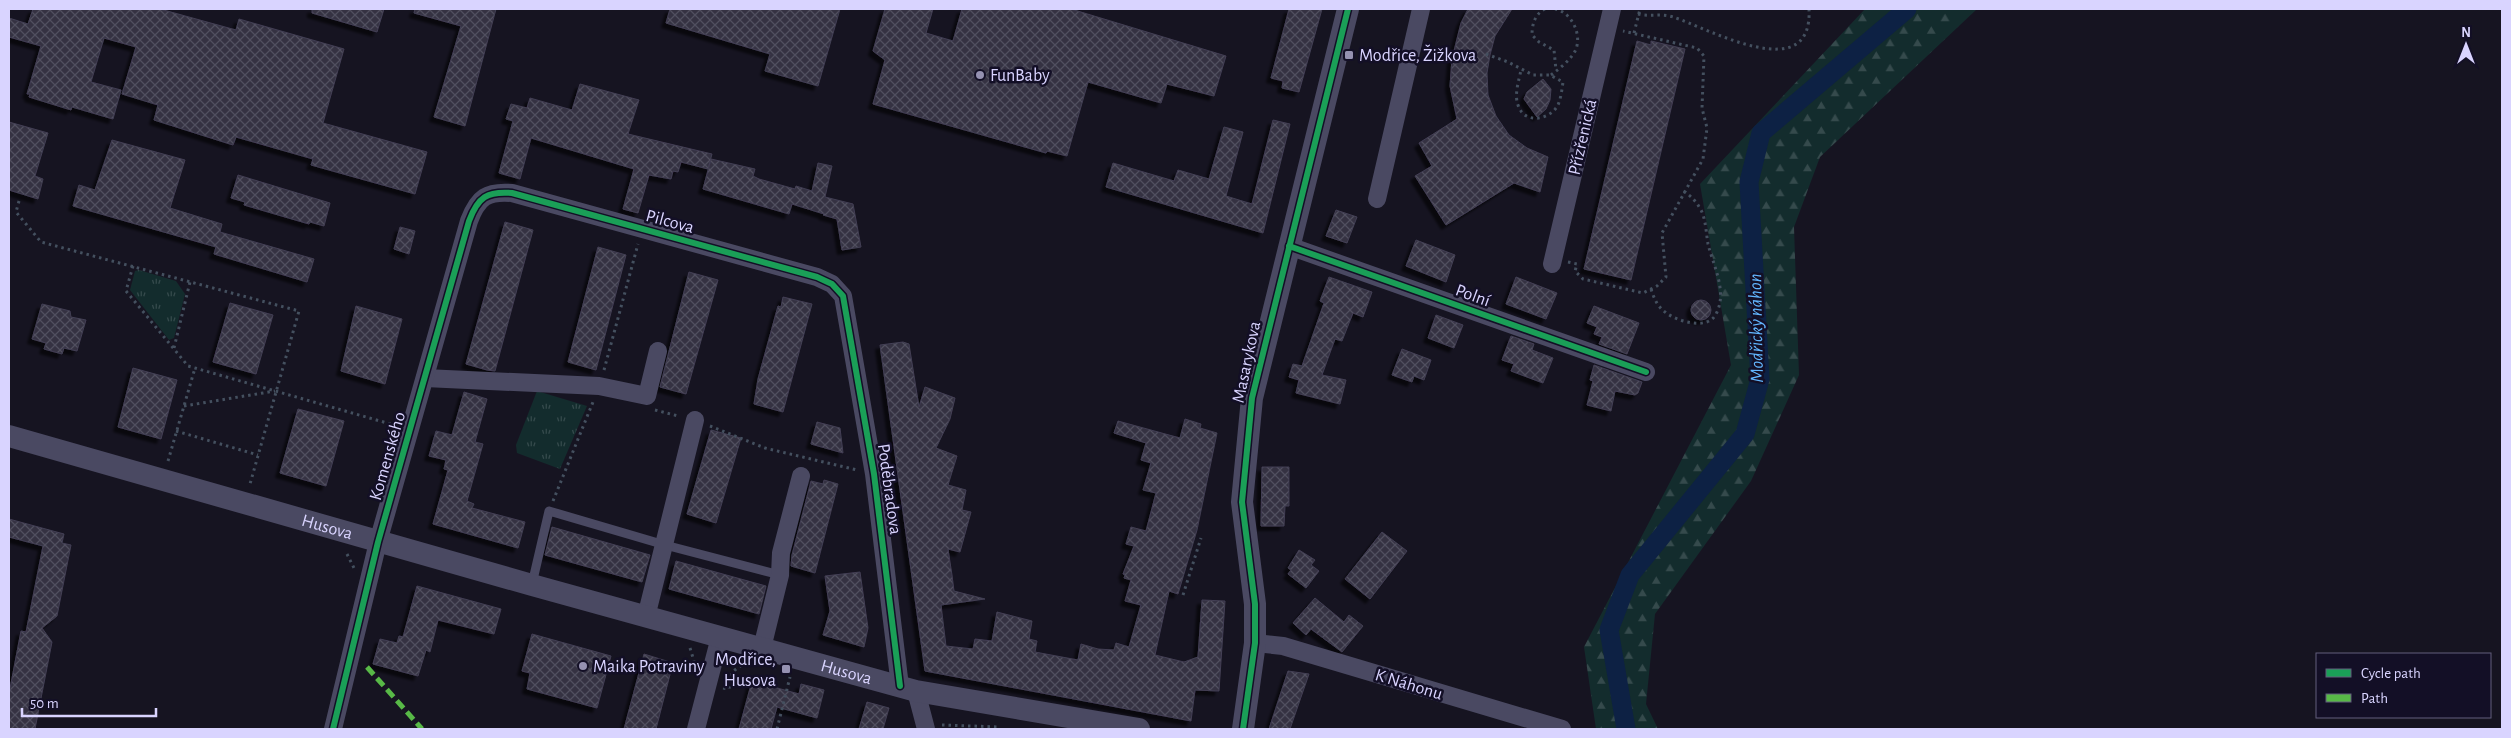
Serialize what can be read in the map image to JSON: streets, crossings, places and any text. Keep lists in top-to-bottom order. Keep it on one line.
{"streets":{"street":["Přízřenická","Pilcova","Polní","Masarykova","Komenského","Poděbradova","Husova","K Náhonu"]},"crossings":[["Pilcova","Komenského"],["Pilcova","Poděbradova"],["Polní","Masarykova"],["Masarykova","K Náhonu"],["Komenského","Husova"],["Poděbradova","Husova"]],"water":["Modřický náhon"],"places":{"transit":["Modřice, Žižkova","Modřice, Husova"],"other":["FunBaby","Maika Potraviny"]},"legend":["Cycle path","Path"],"scale_bar":"50 m","north":"top"}
